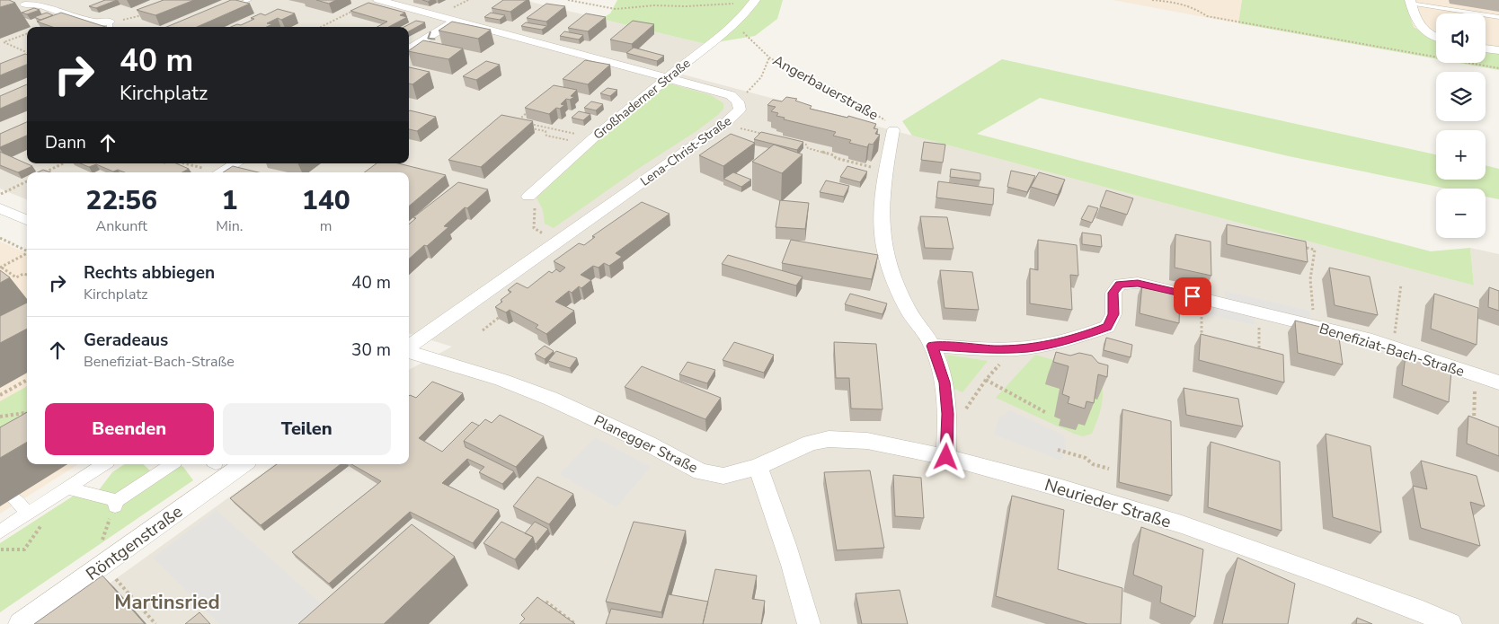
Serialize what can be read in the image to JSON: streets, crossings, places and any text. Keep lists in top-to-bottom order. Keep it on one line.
{"streets":{"street":["Angerbauerstraße","Großhaderner Straße","Lena-Christ-Straße","Benefiziat-Bach-Straße","Planegger Straße","Neurieder Straße","Röntgenstraße"]},"crossings":[["Angerbauerstraße","Benefiziat-Bach-Straße"],["Angerbauerstraße","Neurieder Straße"],["Großhaderner Straße","Lena-Christ-Straße"],["Planegger Straße","Neurieder Straße"]],"districts":["Martinsried"],"page":{"map_buttons":["+","−"],"turn":["40 m","Kirchplatz"],"then":"Dann","eta":["22:56","Ankunft","1","Min.","140","m"],"list":[{"name":"Rechts abbiegen","note":"Kirchplatz","value":"40 m"},{"name":"Geradeaus","note":"Benefiziat-Bach-Straße","value":"30 m"}],"buttons":["Beenden","Teilen"]}}
